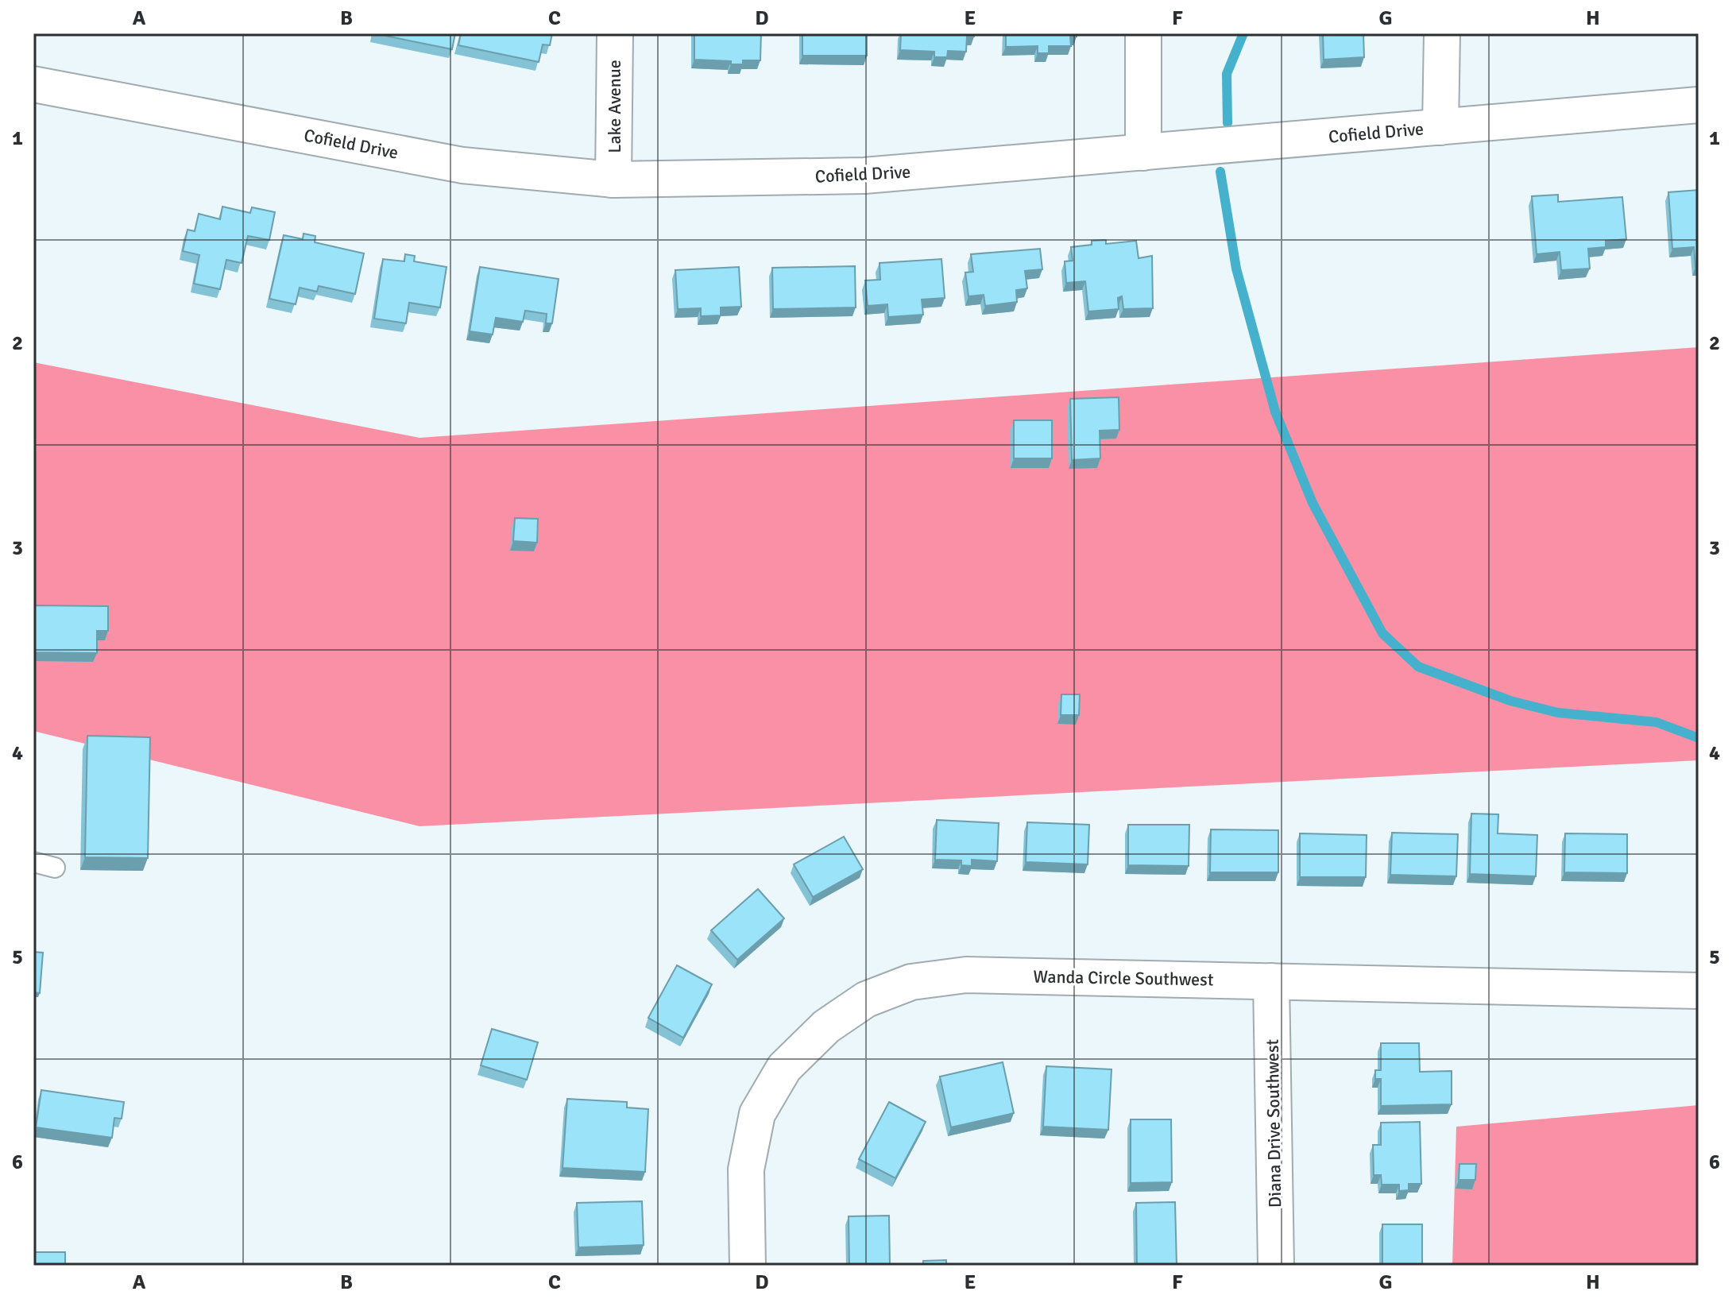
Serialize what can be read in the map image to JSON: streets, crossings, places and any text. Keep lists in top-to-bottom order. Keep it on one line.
{"streets":{"street":["Lake Avenue","Cofield Drive","Wanda Circle Southwest","Diana Drive Southwest"]},"crossings":[["Lake Avenue","Cofield Drive"],["Wanda Circle Southwest","Diana Drive Southwest"]],"grid":{"columns":["A","B","C","D","E","F","G","H"],"rows":["1","2","3","4","5","6"]}}
